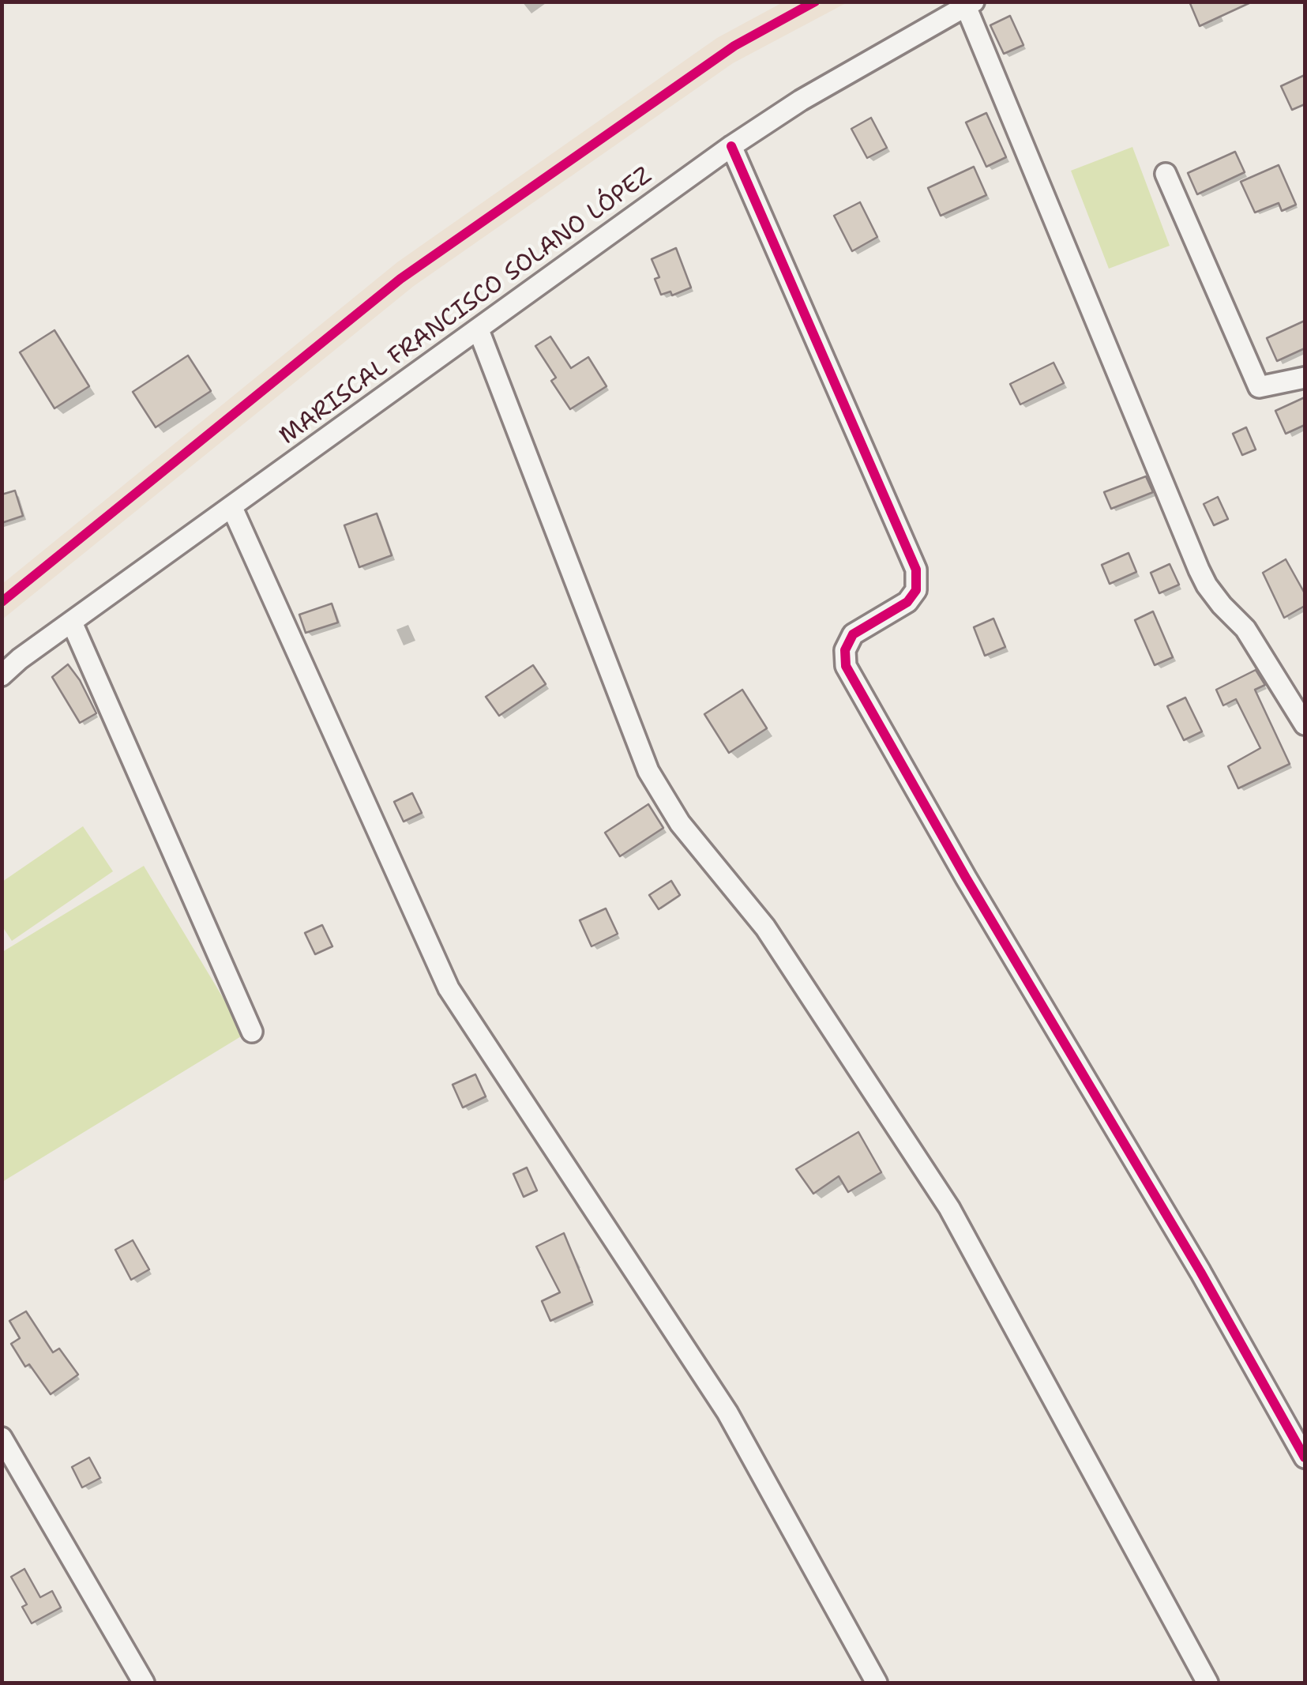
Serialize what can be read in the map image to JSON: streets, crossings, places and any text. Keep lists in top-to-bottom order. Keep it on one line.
{"streets":{"street":["MARISCAL FRANCISCO SOLANO LÓPEZ"]}}
